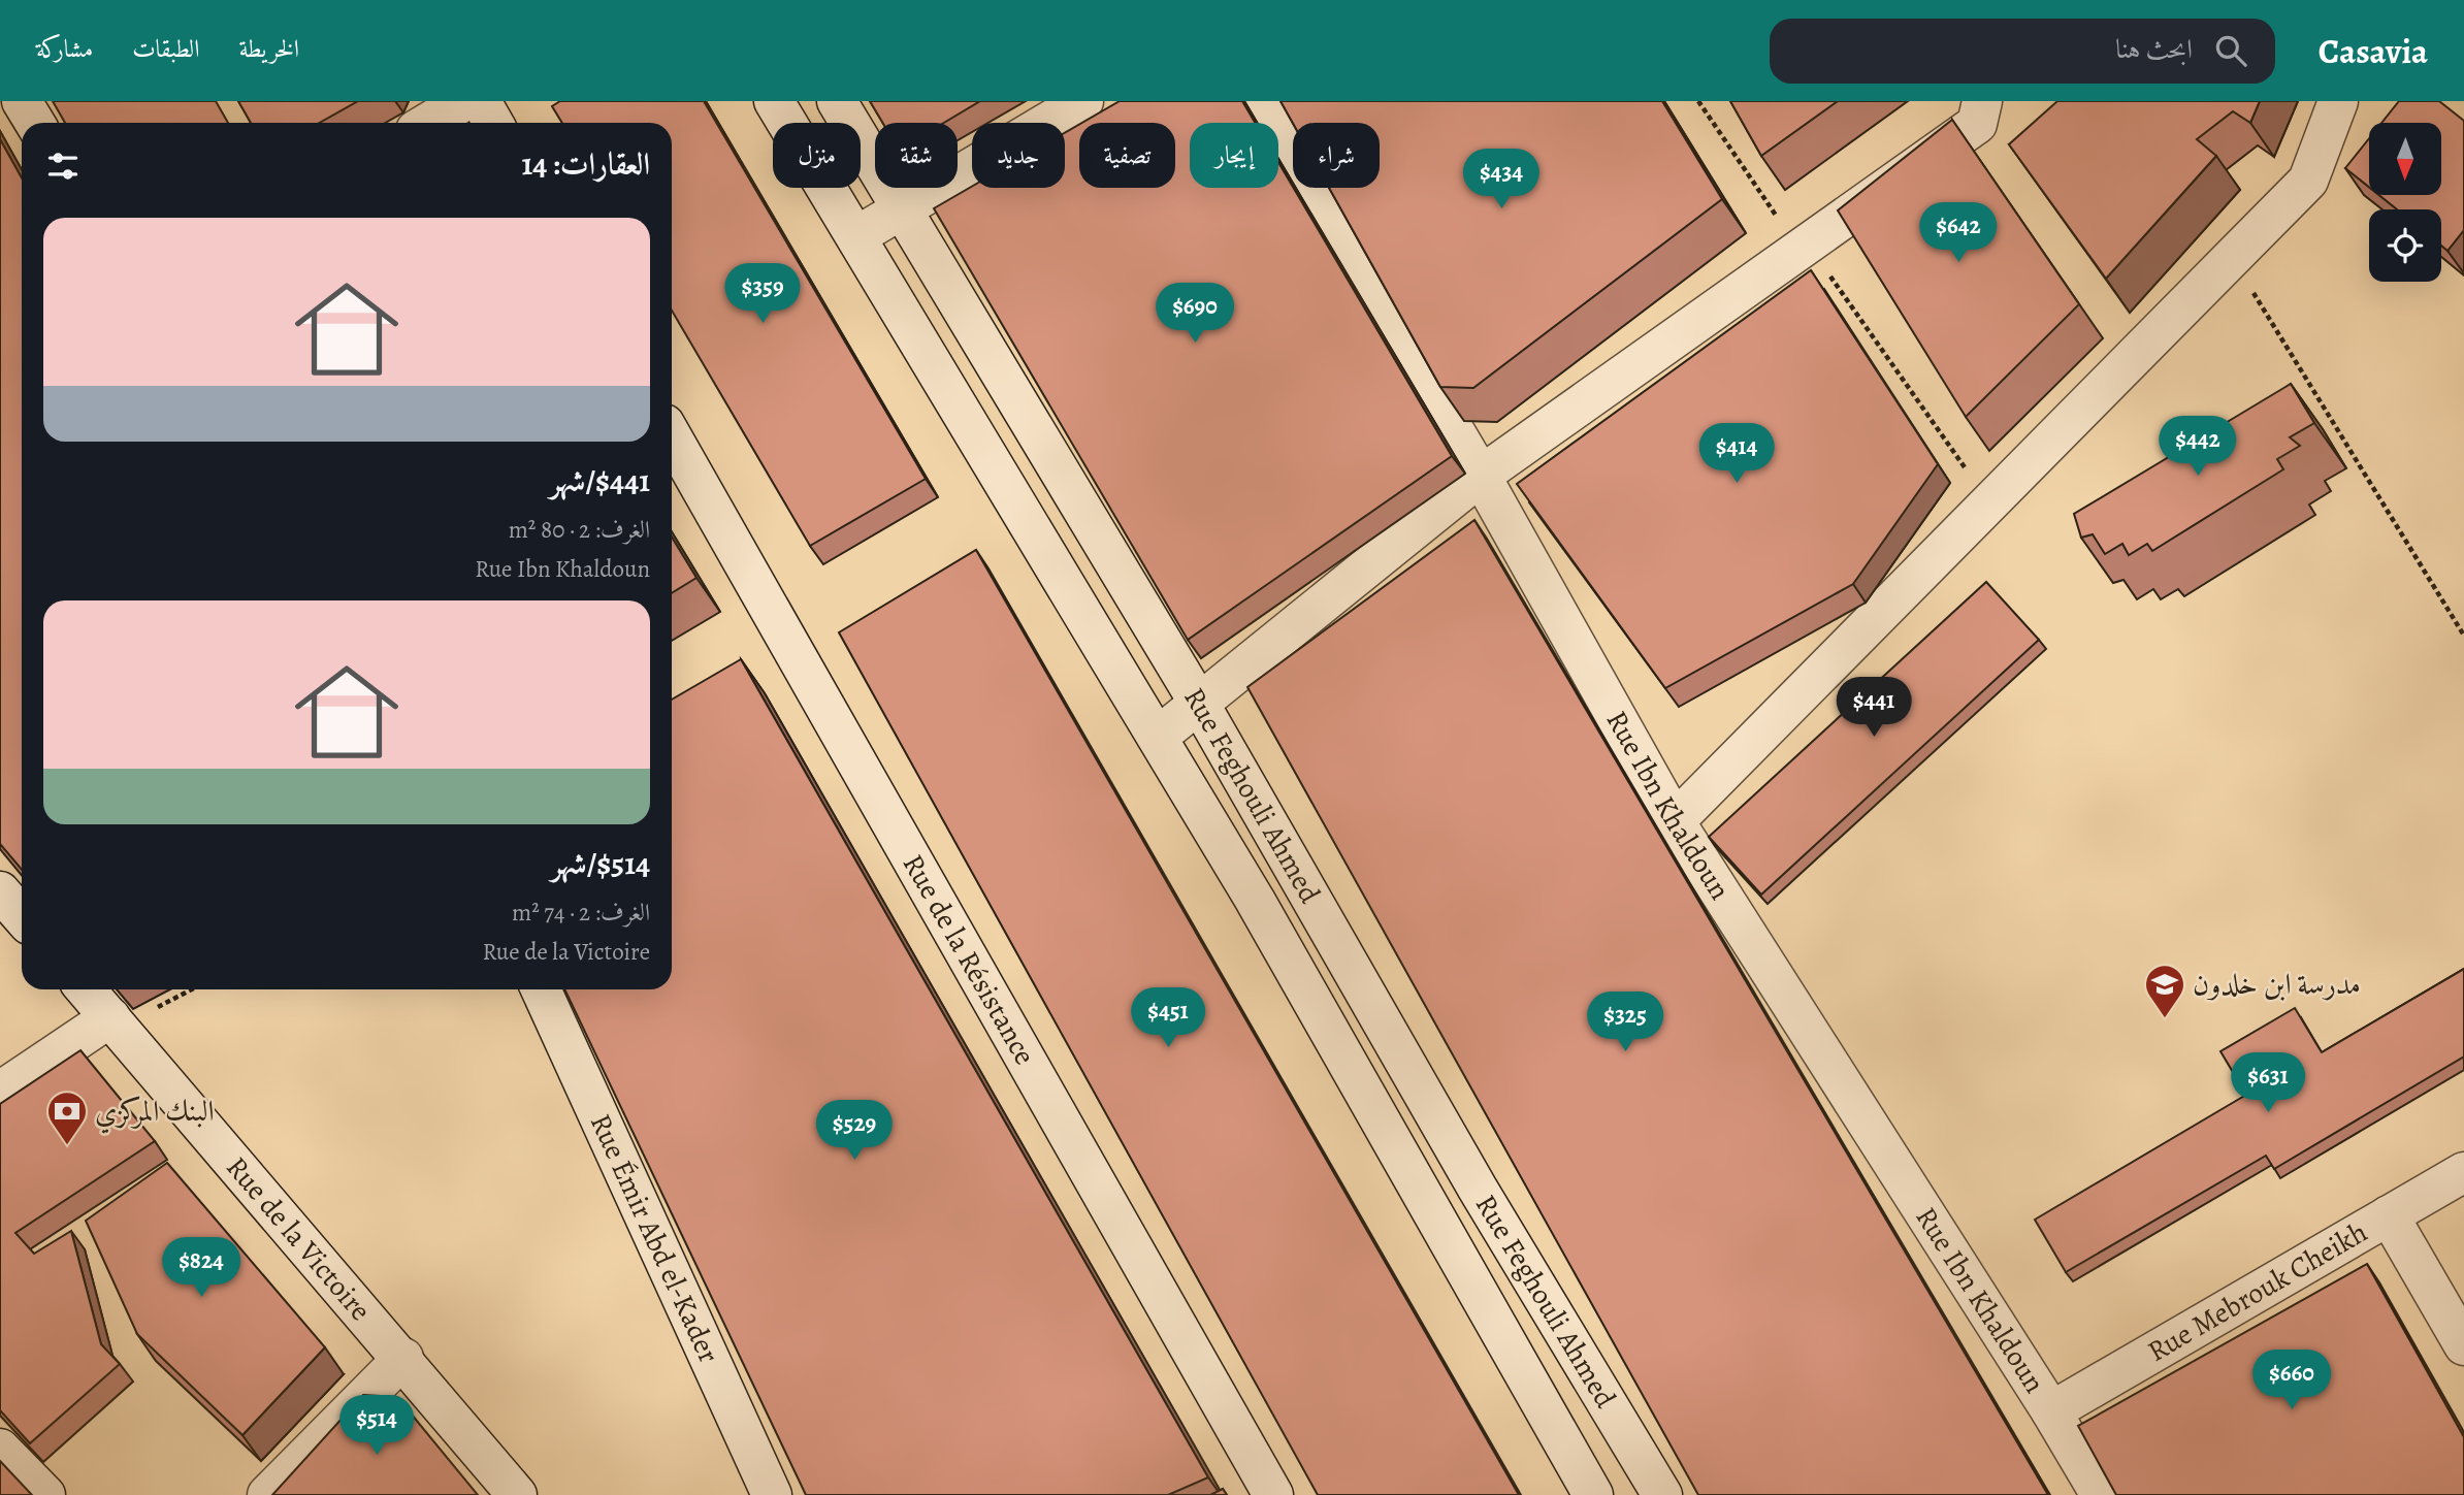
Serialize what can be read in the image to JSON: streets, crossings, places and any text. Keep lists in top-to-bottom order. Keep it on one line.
{"streets":{"street":["Rue Feghouli Ahmed","Rue Ibn Khaldoun","Rue de la Résistance","Rue de la Victoire","Rue Émir Abd el-Kader","Rue Mebrouk Cheikh"]},"crossings":[["Rue Ibn Khaldoun","Rue Mebrouk Cheikh"]],"places":{"school or university":["مدرسة ابن خلدون"],"bank":["البنك المركزي"]},"north":"bottom","page":{"header":"Casavia","search":"ابحث هنا","nav":["الخريطة","الطبقات","مشاركة"],"chip":["شراء","إيجار","تصفية","جديد","شقة","منزل"],"heading":"العقارات: 14","price":["$434","$642","$359","$690","$442","$414","$441","$451","$325","$631","$529","$824","$660","$514"],"list":[{"name":"$441/شهر","note":"الغرف: 2 · 80 m² · Rue Ibn Khaldoun"},{"name":"$514/شهر","note":"الغرف: 2 · 74 m² · Rue de la Victoire"}]}}
